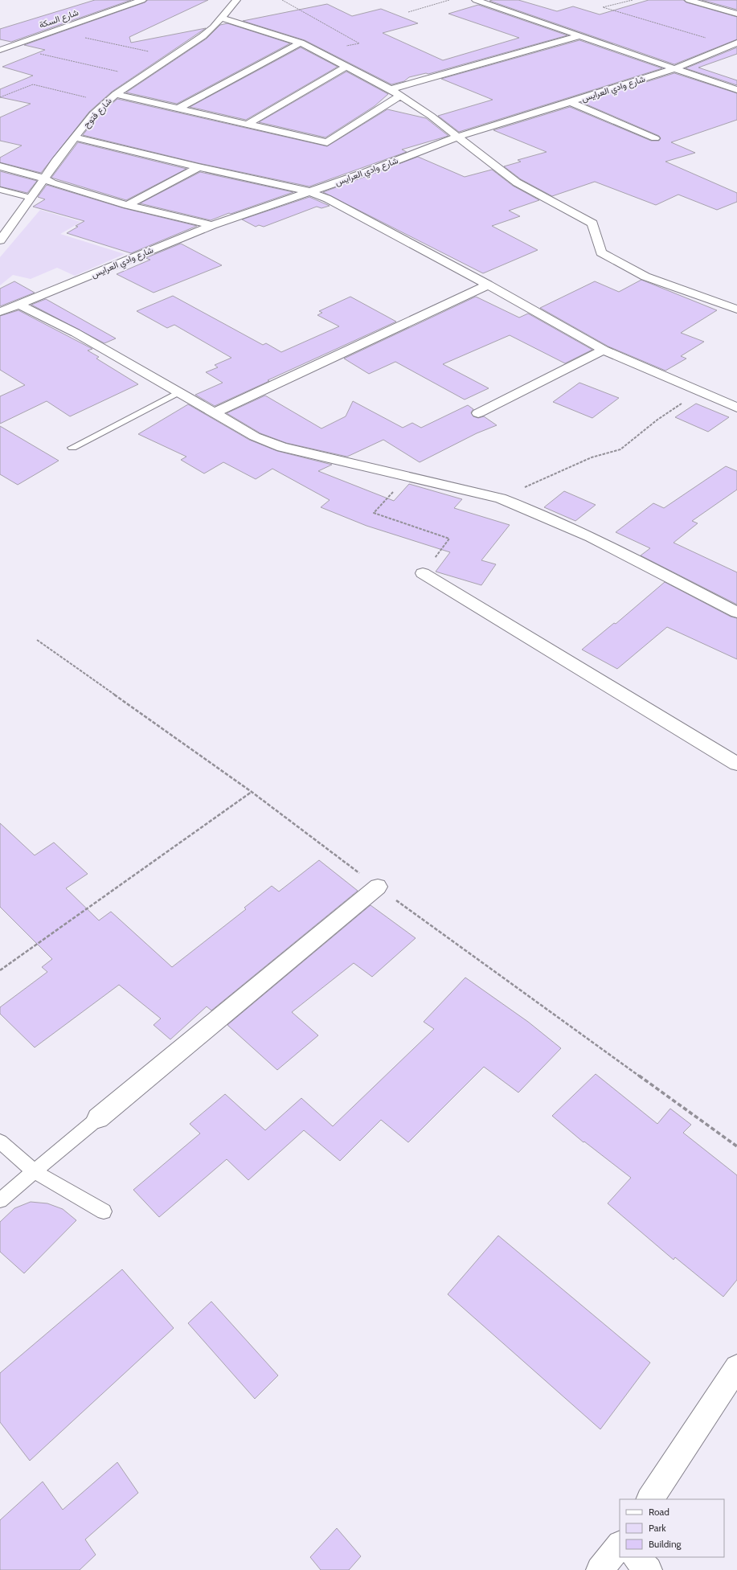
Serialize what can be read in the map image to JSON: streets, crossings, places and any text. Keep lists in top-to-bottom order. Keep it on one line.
{"streets":{"street":["شارع السكة","شارع وادي العرايس","شارع فتوح"]},"legend":["Road","Park","Building"]}
